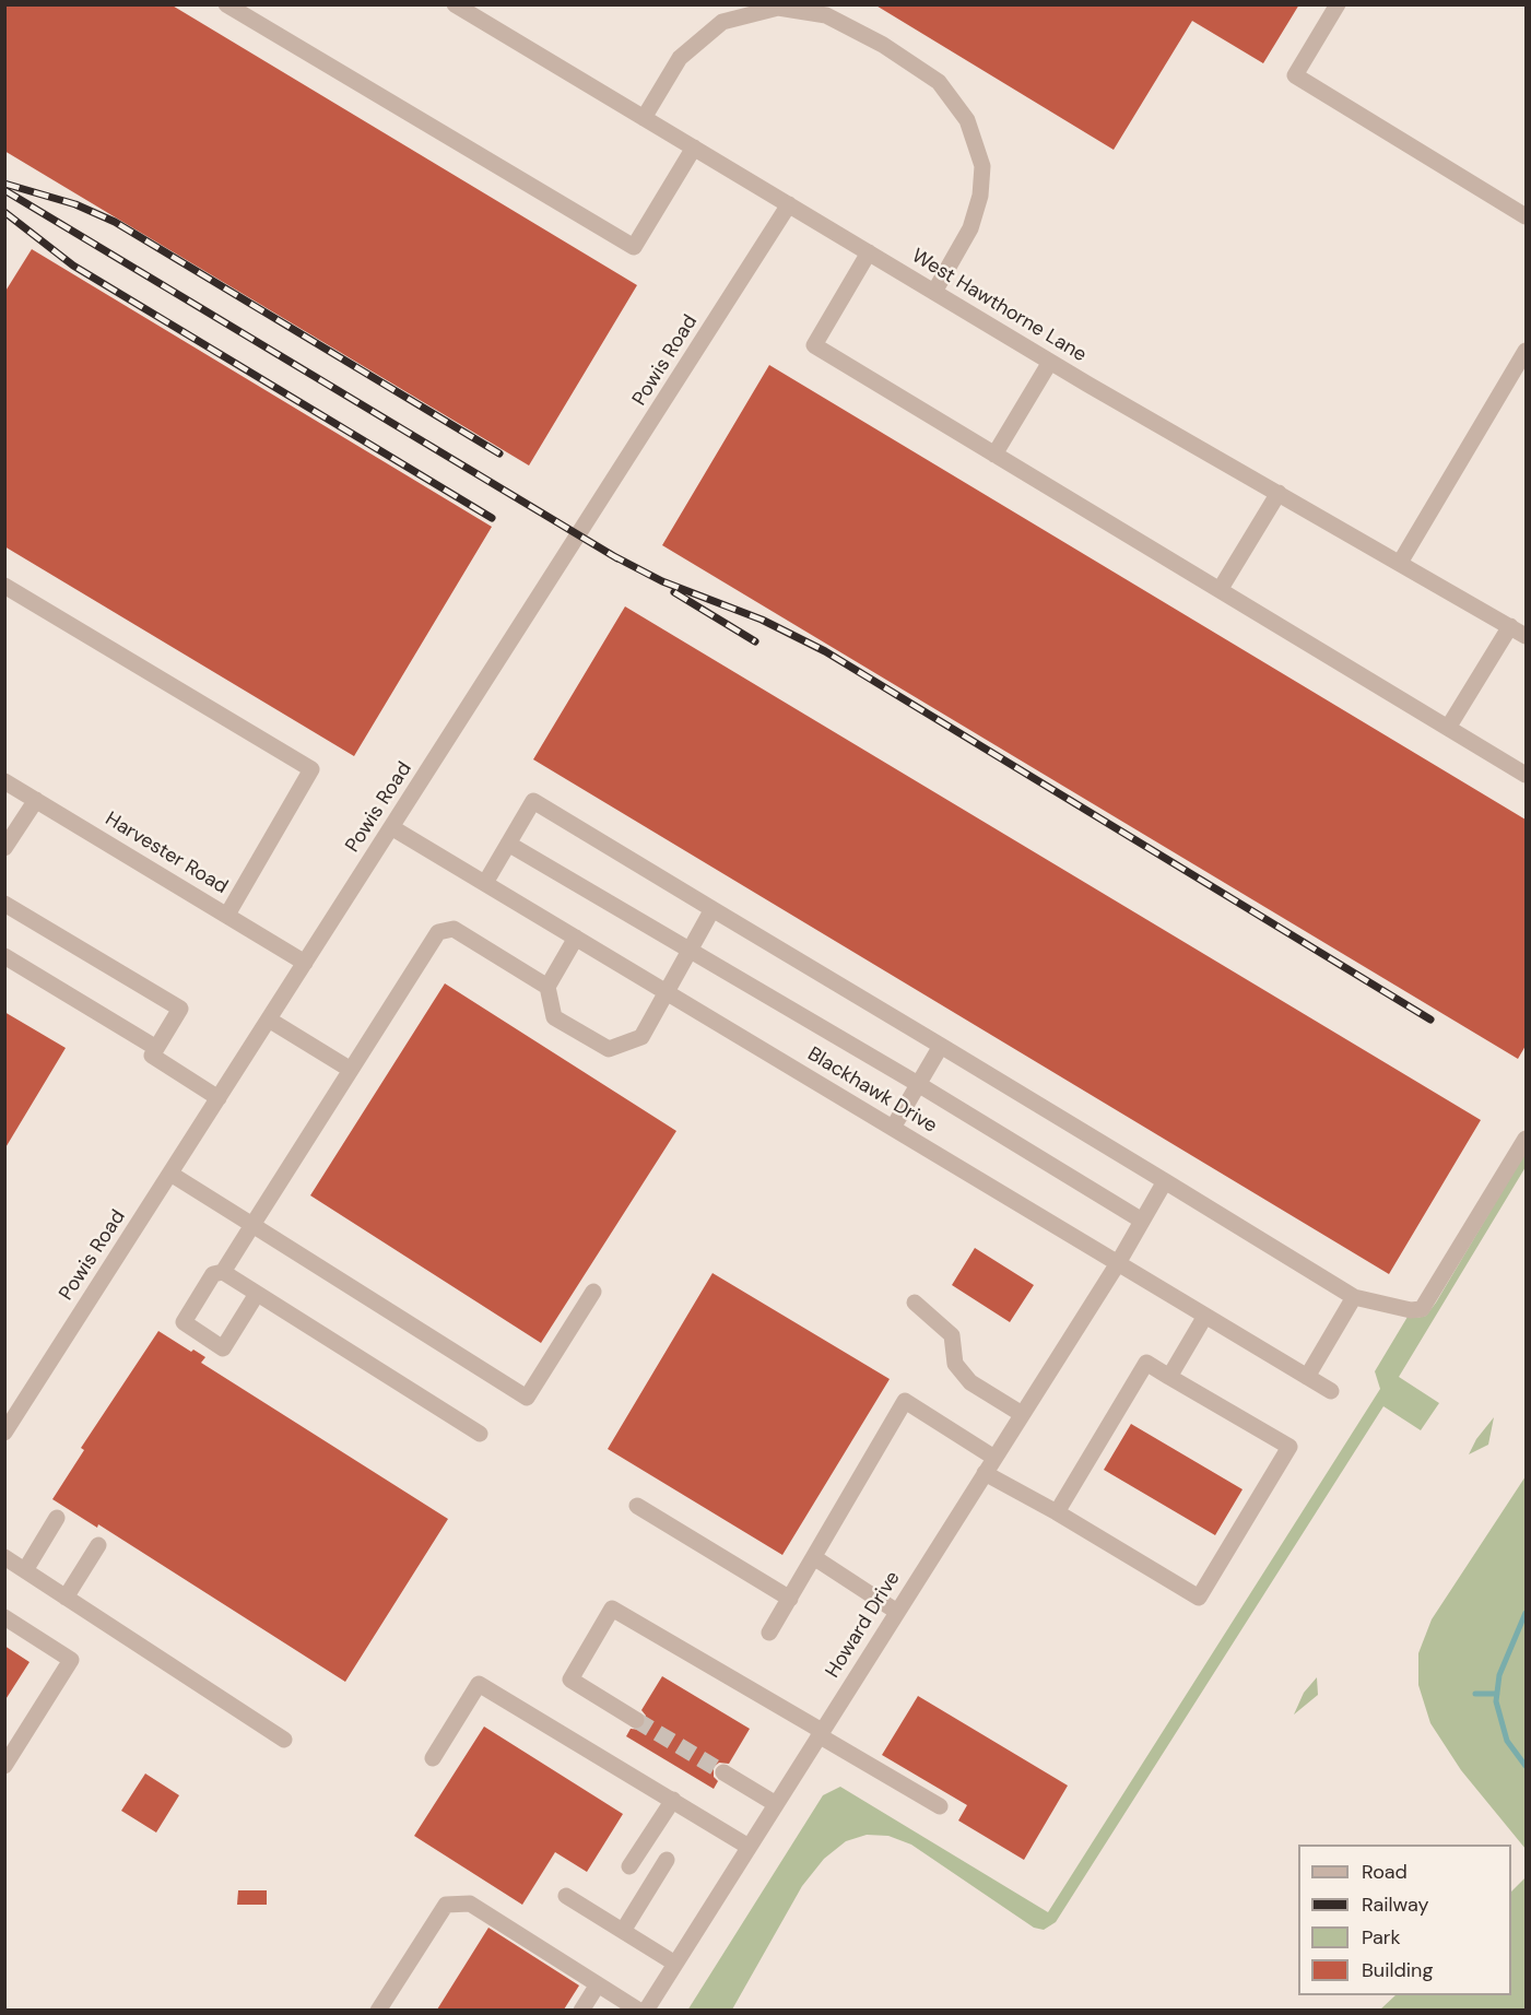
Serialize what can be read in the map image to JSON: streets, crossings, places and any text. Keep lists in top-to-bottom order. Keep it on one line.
{"streets":{"street":["West Hawthorne Lane","Powis Road","Harvester Road","Blackhawk Drive","Howard Drive"]},"crossings":[["West Hawthorne Lane","Powis Road"],["Powis Road","Harvester Road"],["Powis Road","Blackhawk Drive"],["Blackhawk Drive","Howard Drive"]],"legend":["Road","Railway","Park","Building"]}
